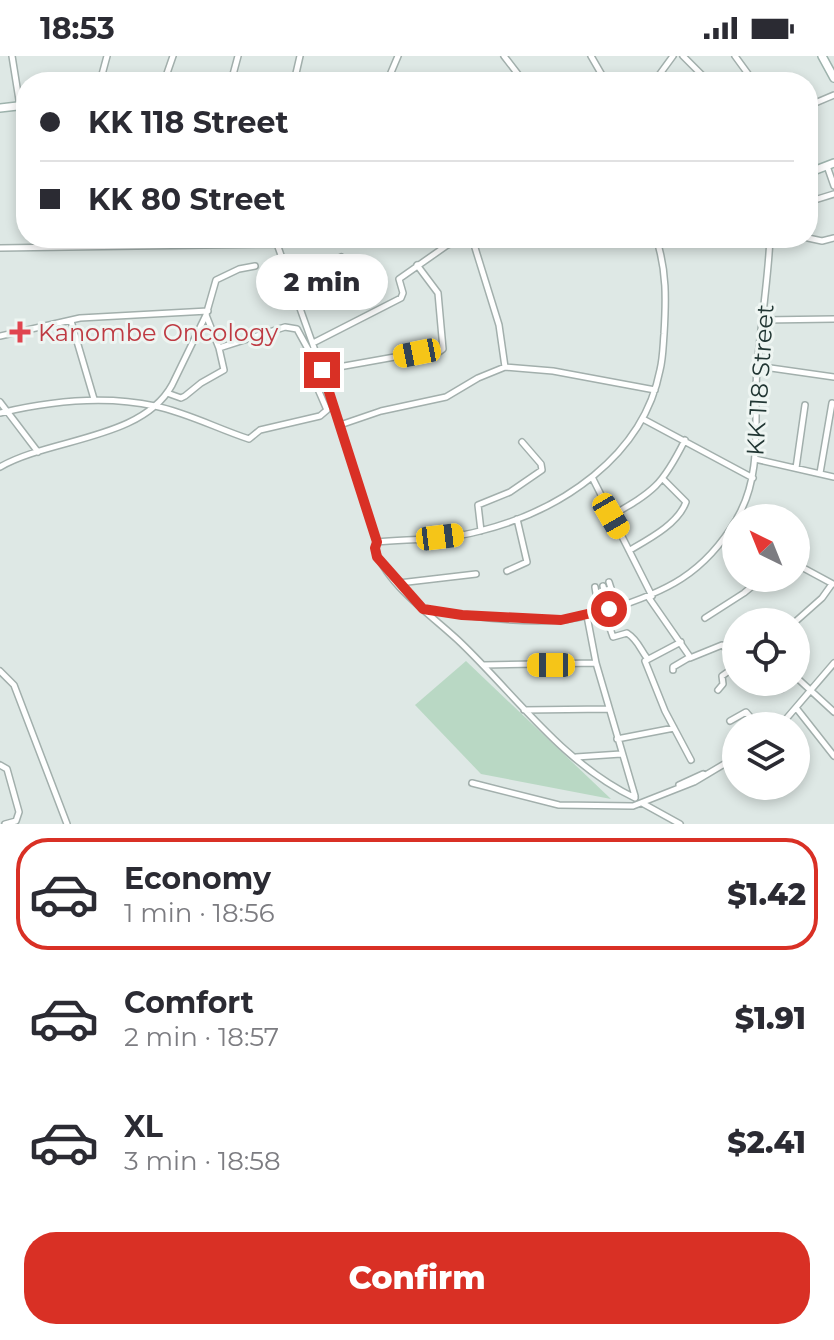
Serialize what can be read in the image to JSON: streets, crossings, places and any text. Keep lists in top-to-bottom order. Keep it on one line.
{"streets":{"street":["KK 118 Street"]},"places":{"health":["Kanombe Oncology"]},"north":"top left","page":{"status":"18:53","banner":["KK 118 Street","KK 80 Street"],"bubble":"2 min","list":[{"name":"Economy","note":"1 min · 18:56","value":"$1.42"},{"name":"Comfort","note":"2 min · 18:57","value":"$1.91"},{"name":"XL","note":"3 min · 18:58","value":"$2.41"}],"buttons":"Confirm"}}
